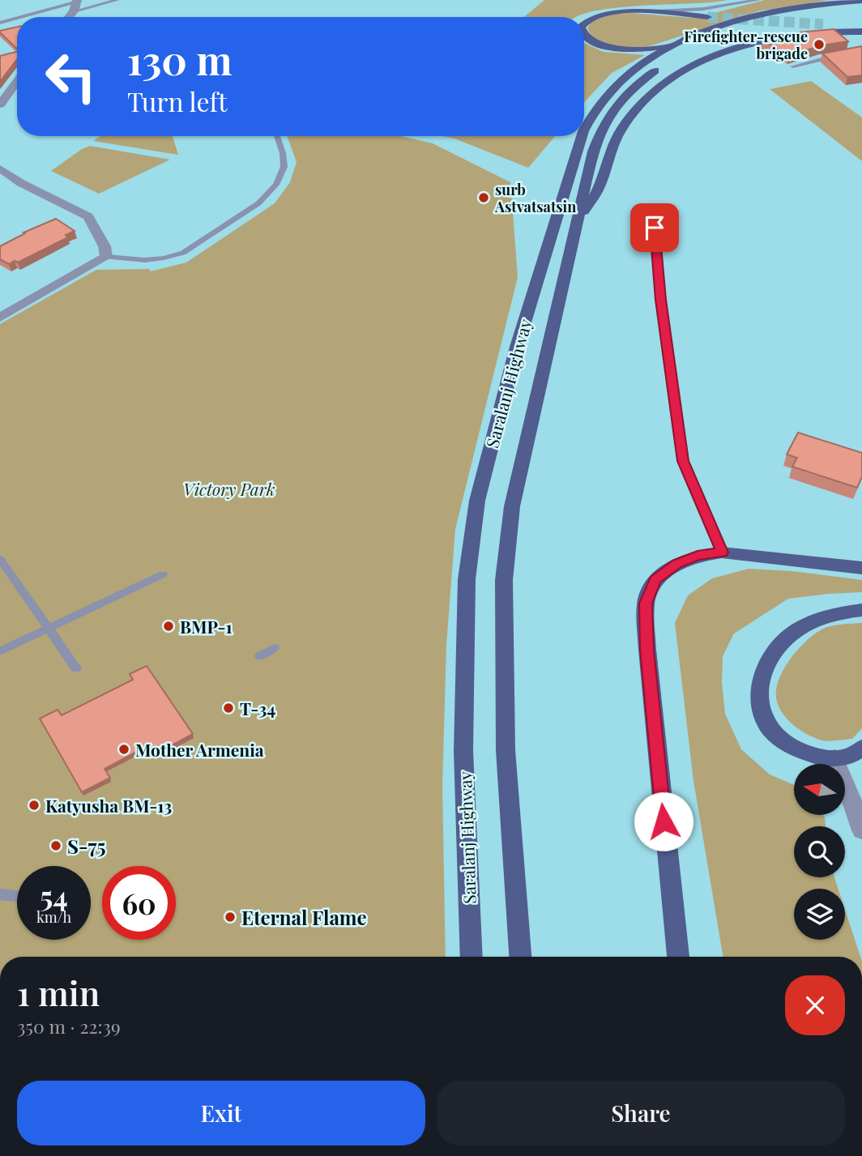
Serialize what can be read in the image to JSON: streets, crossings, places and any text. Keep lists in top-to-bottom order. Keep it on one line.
{"streets":{"main road":["Saralanj Highway"]},"parks":["Victory Park"],"places":["Firefighter-rescue brigade","surb Astvatsatsin","BMP-1","T-34","Mother Armenia","Katyusha BM-13","S-75","Eternal Flame"],"north":"left","page":{"turn":["130 m","Turn left"],"speed":"54 km/h","limit":"60","heading":["1 min","350 m · 22:39"],"buttons":["Exit","Share"]}}
